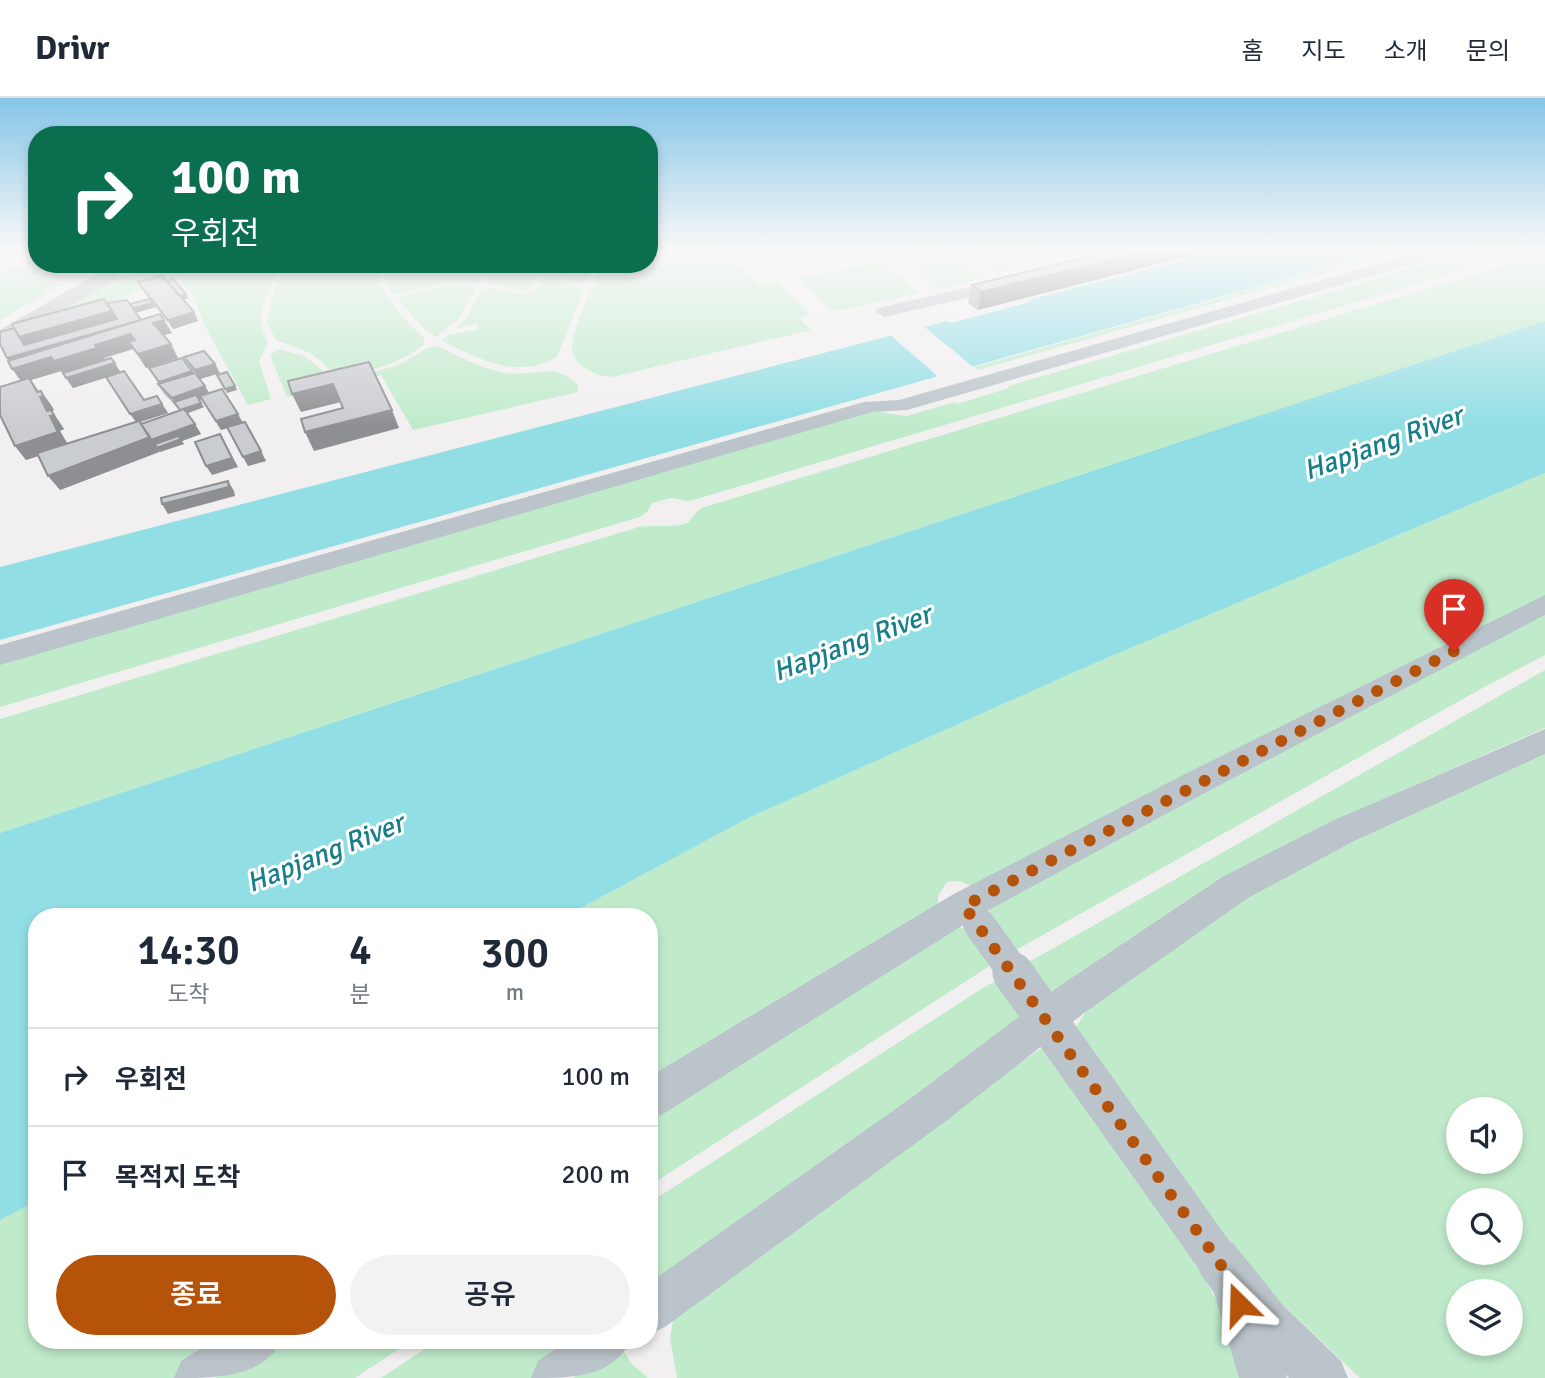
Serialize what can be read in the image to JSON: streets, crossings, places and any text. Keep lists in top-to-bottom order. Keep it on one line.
{"water":["Hapjang River"],"page":{"header":"Drivr","nav":["홈","지도","소개","문의"],"turn":["100 m","우회전"],"eta":["14:30","도착","4","분","300","m"],"list":[{"name":"우회전","value":"100 m"},{"name":"목적지 도착","value":"200 m"}],"buttons":["종료","공유"]}}
